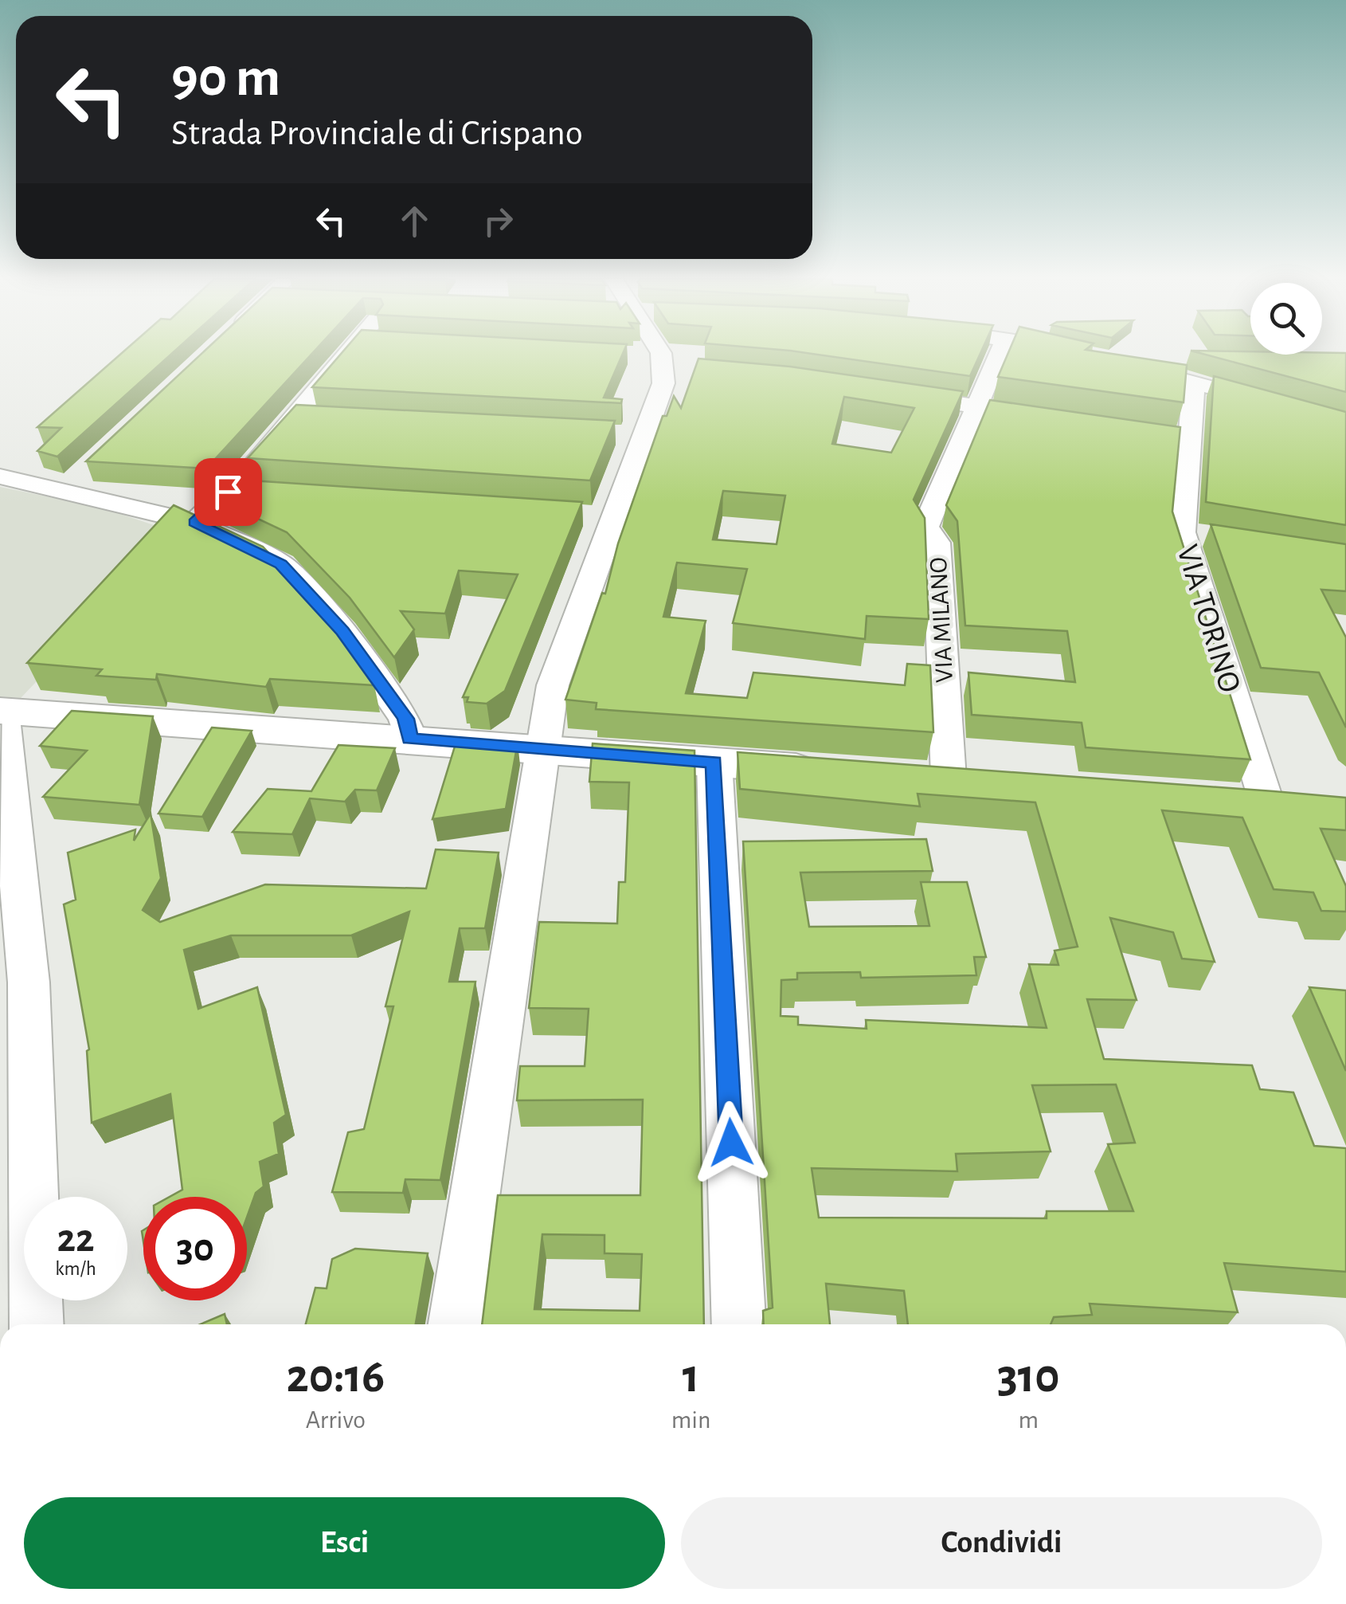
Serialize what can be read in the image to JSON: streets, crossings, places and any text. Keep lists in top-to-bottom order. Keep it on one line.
{"streets":{"street":["VIA TORINO","VIA MILANO"]},"page":{"turn":["90 m","Strada Provinciale di Crispano"],"speed":"22 km/h","limit":"30","eta":["20:16","Arrivo","1","min","310","m"],"buttons":["Esci","Condividi"]}}
